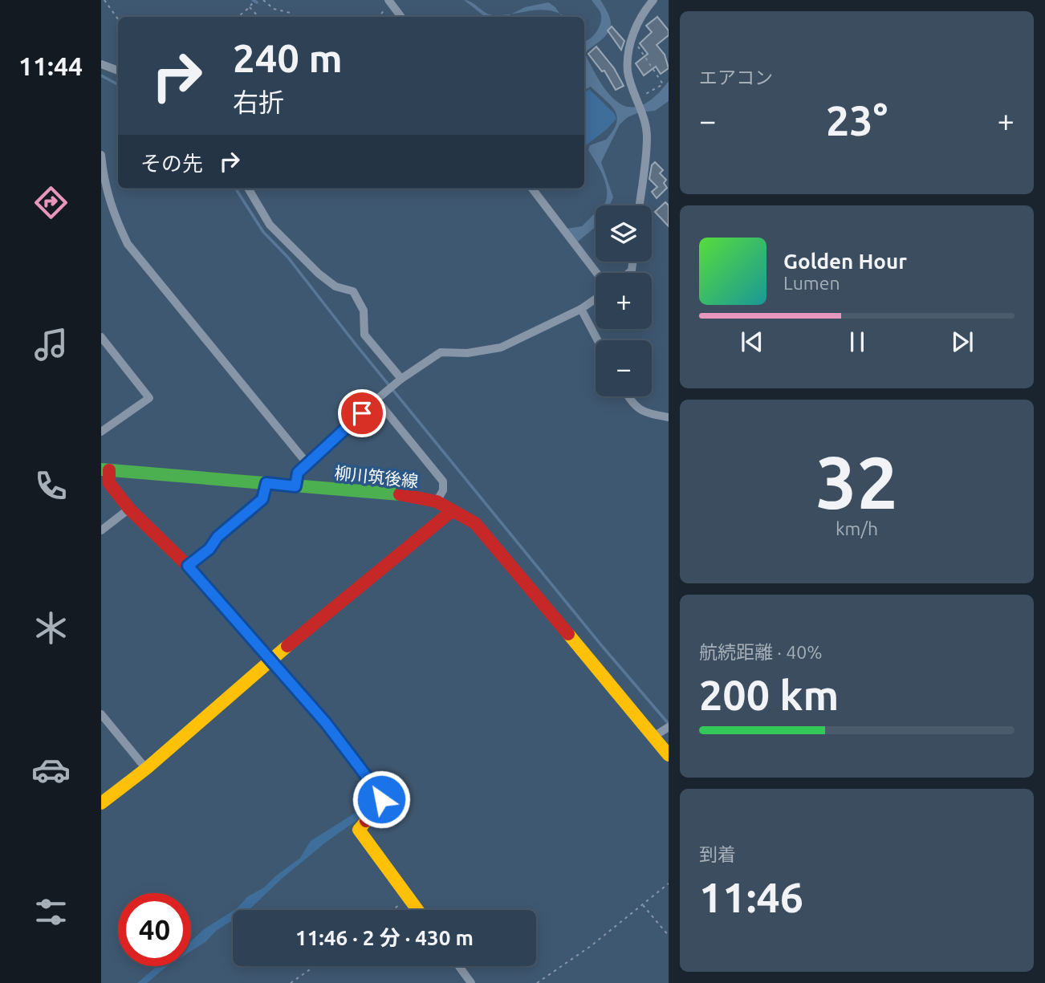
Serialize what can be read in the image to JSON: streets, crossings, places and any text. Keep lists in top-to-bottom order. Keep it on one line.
{"streets":{"street":["柳川筑後線"]},"page":{"tabs":"11:44","tile":["エアコン",["32","km/h"],["航続距離 · 40%","200 km"],["到着","11:46"]],"turn":["240 m","右折"],"heat":["−","23°","+"],"then":"その先","map_buttons":["+","−"],"song":["Golden Hour","Lumen"],"limit":"40","trip":"11:46 · 2 分 · 430 m"}}
